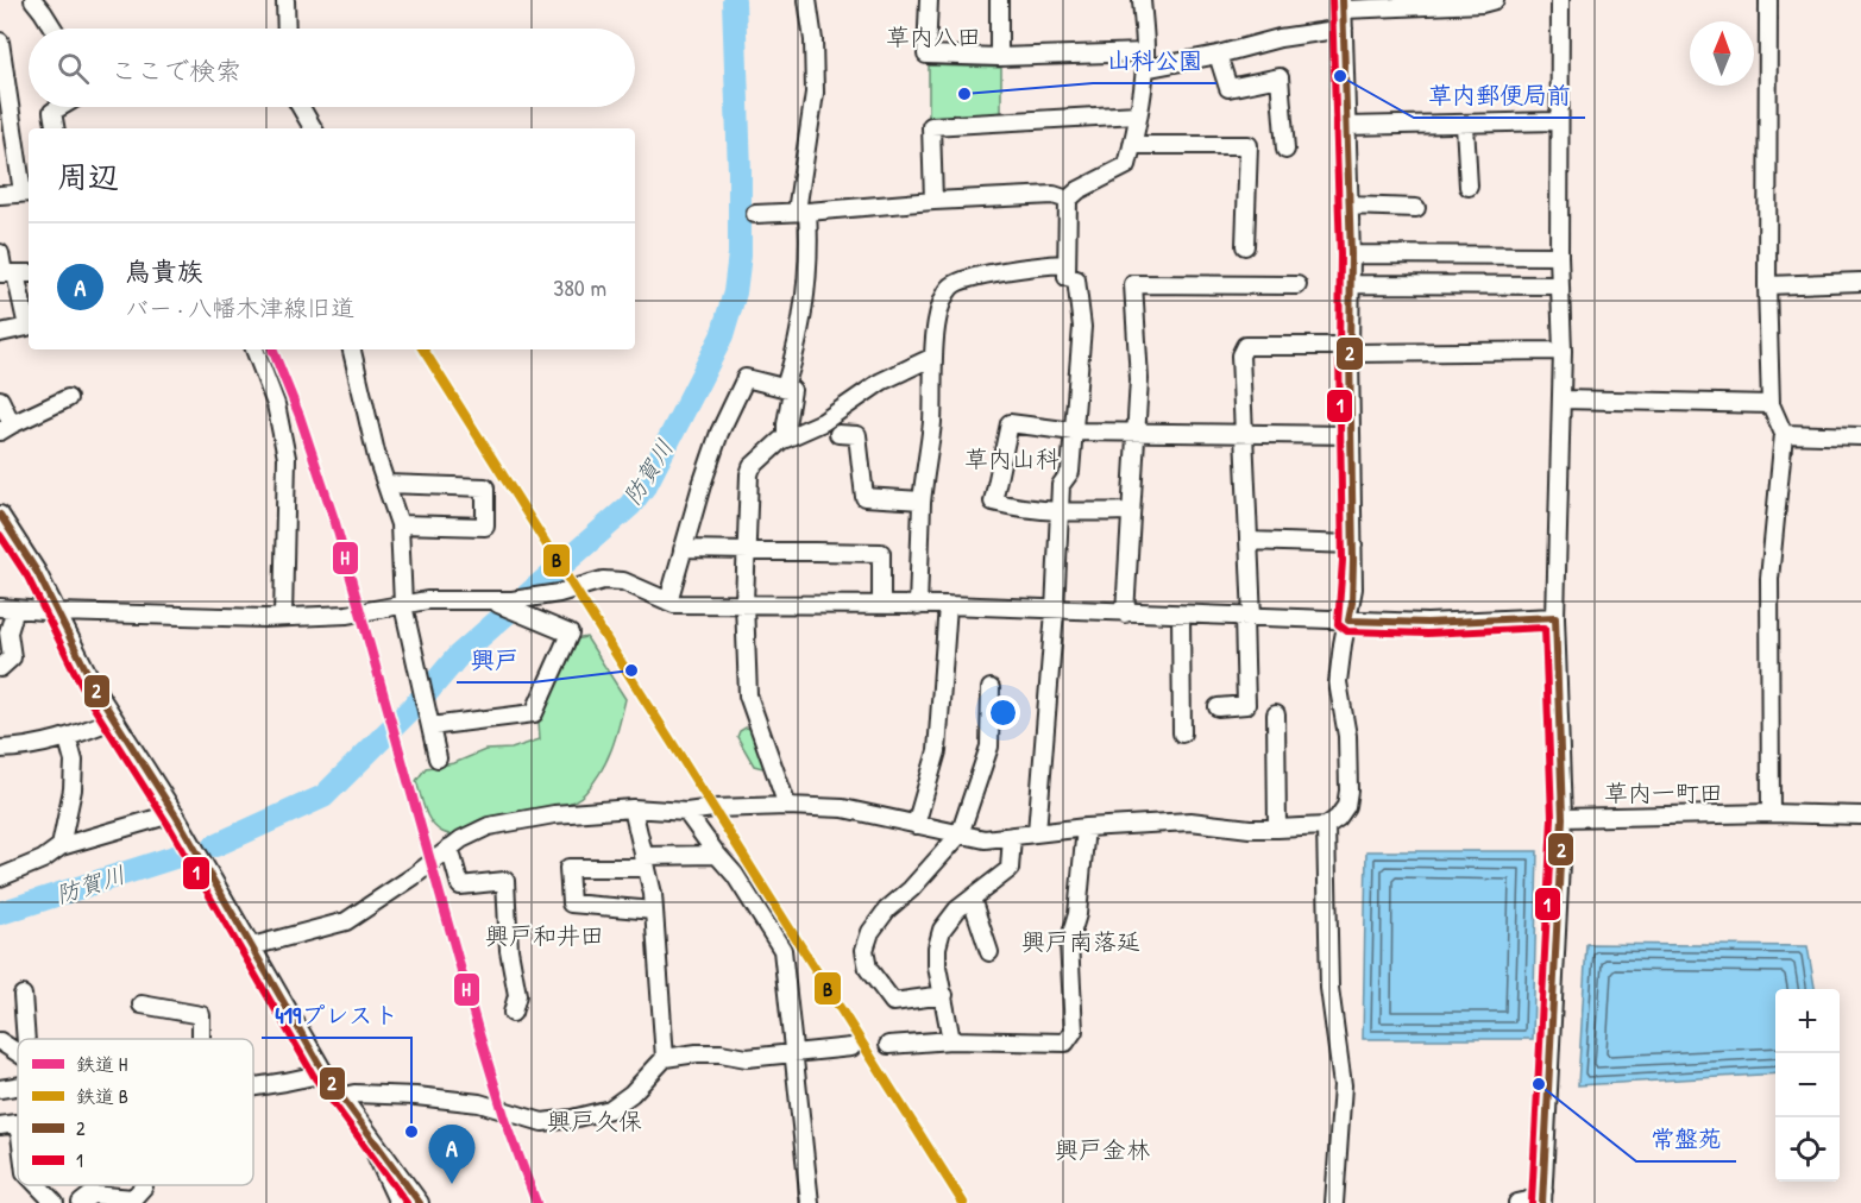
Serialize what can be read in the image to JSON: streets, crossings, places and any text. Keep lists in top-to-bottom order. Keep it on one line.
{"districts":["草内八田","草内山科","草内一町田","興戸和井田","興戸南落延","興戸久保","興戸金林"],"water":["防賀川"],"places":["草内郵便局前","山科公園","興戸","常盤苑","419プレスト"],"lines":["transit line 2","transit line 1","rail line H","rail line B"],"legend":["鉄道 H","鉄道 B","2","1"],"north":"top","page":{"search":"ここで検索","heading":"周辺","list":[{"mark":"A","name":"鳥貴族","note":"バー · 八幡木津線旧道","value":"380 m"}],"map_buttons":["+","−"],"pins":"A"}}
